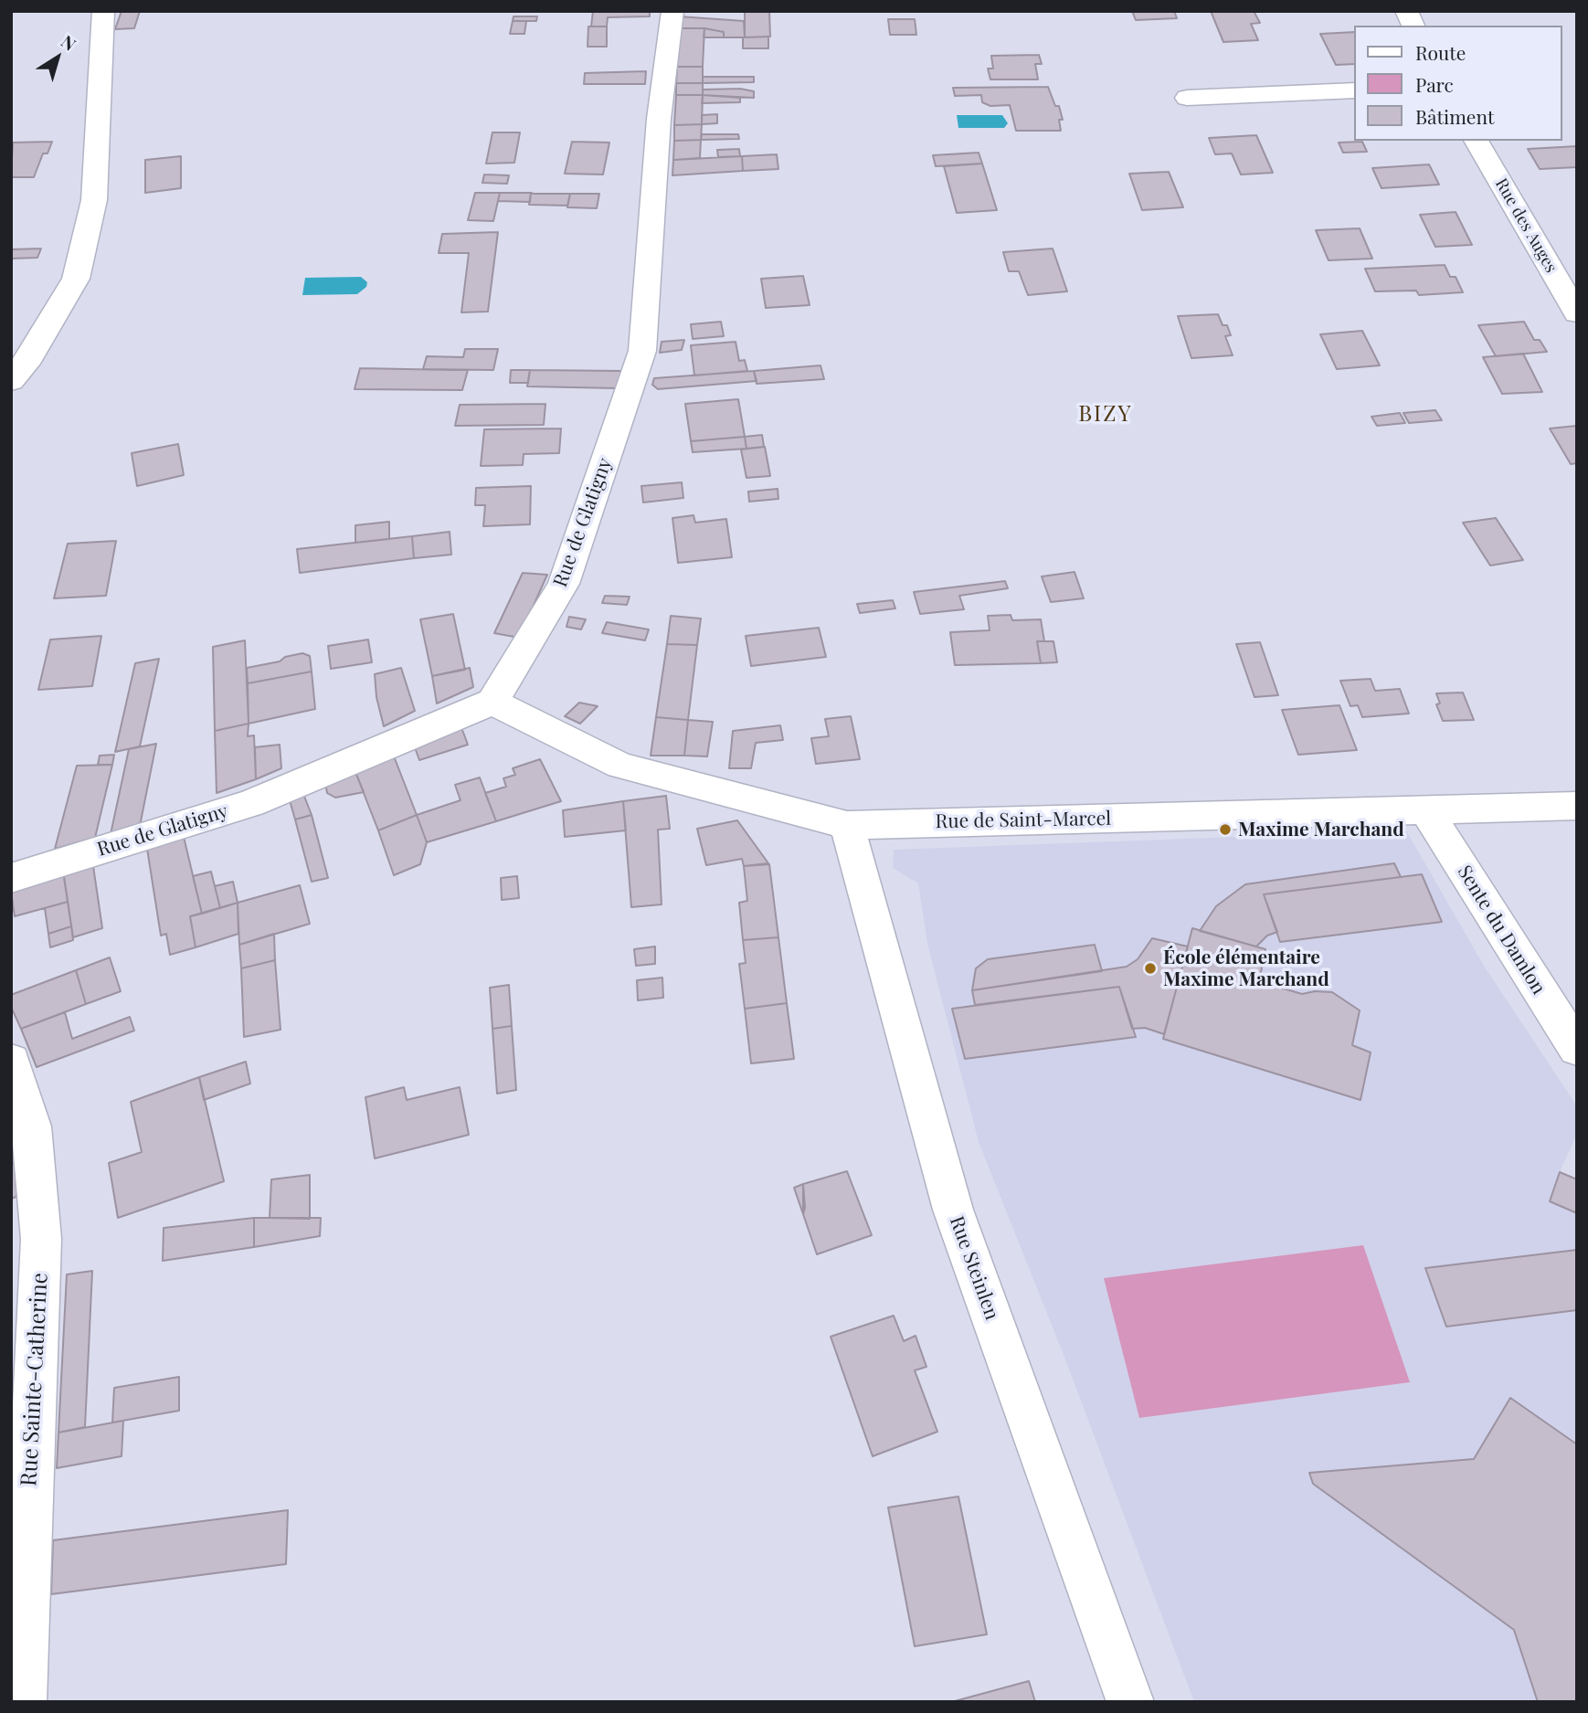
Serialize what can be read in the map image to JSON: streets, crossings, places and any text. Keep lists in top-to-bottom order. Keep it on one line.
{"streets":{"street":["Rue des Auges","Rue de Glatigny","Rue de Saint-Marcel","Sente du Damlon","Rue Steinlen","Rue Sainte-Catherine"]},"crossings":[["Rue de Glatigny","Rue de Saint-Marcel"],["Rue de Saint-Marcel","Sente du Damlon"],["Rue de Saint-Marcel","Rue Steinlen"]],"districts":["BIZY"],"places":["Maxime Marchand","École élémentaire Maxime Marchand"],"legend":["Route","Parc","Bâtiment"],"north":"top right"}
